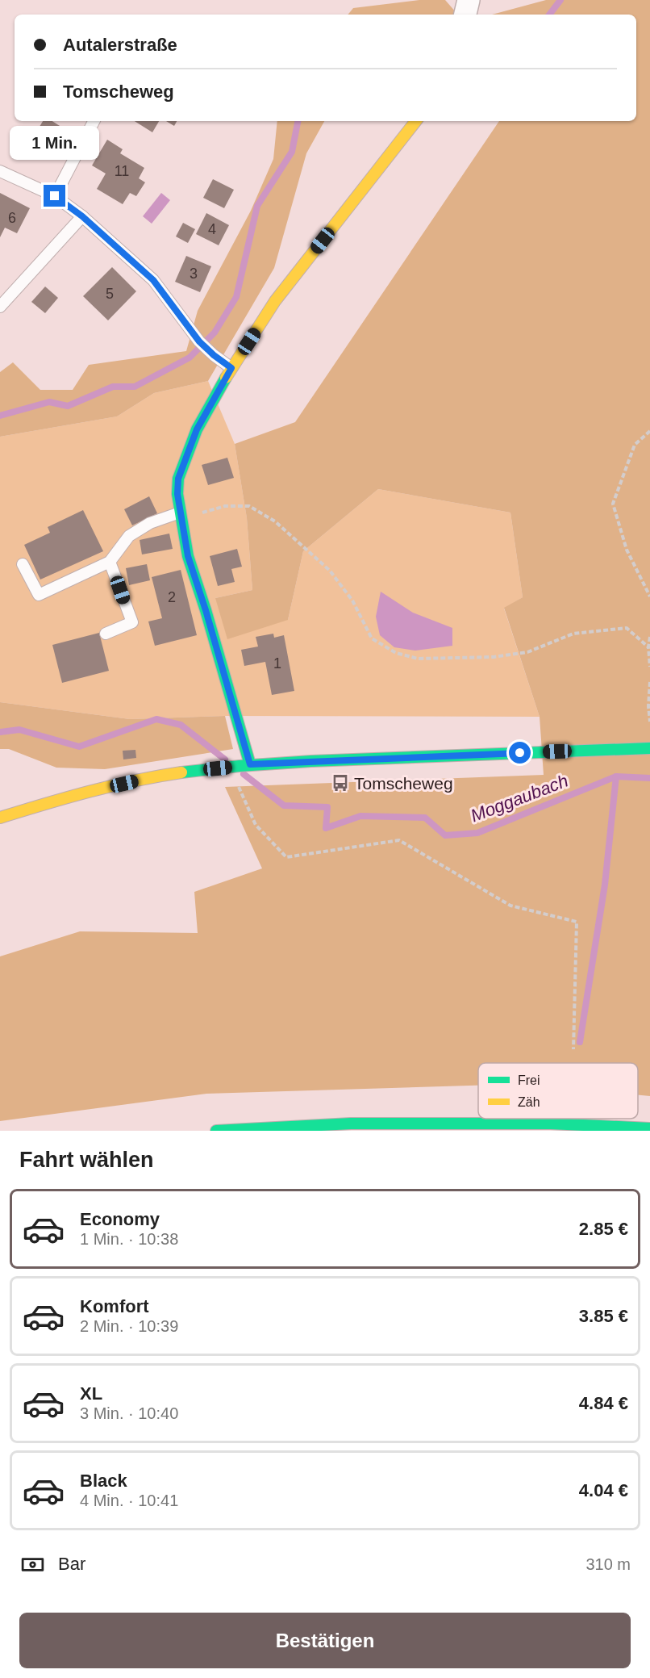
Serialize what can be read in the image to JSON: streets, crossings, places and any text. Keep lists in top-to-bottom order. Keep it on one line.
{"water":["Moggaubach"],"places":{"bus stop":["Tomscheweg"]},"house_numbers":["11","6","4","3","5","2","1"],"legend":["Frei","Zäh"],"page":{"banner":["Autalerstraße","Tomscheweg"],"bubble":"1 Min.","heading":"Fahrt wählen","list":[{"name":"Economy","note":"1 Min. · 10:38","value":"2.85 €"},{"name":"Komfort","note":"2 Min. · 10:39","value":"3.85 €"},{"name":"XL","note":"3 Min. · 10:40","value":"4.84 €"},{"name":"Black","note":"4 Min. · 10:41","value":"4.04 €"}],"pay":["Bar","310 m"],"buttons":"Bestätigen"}}
